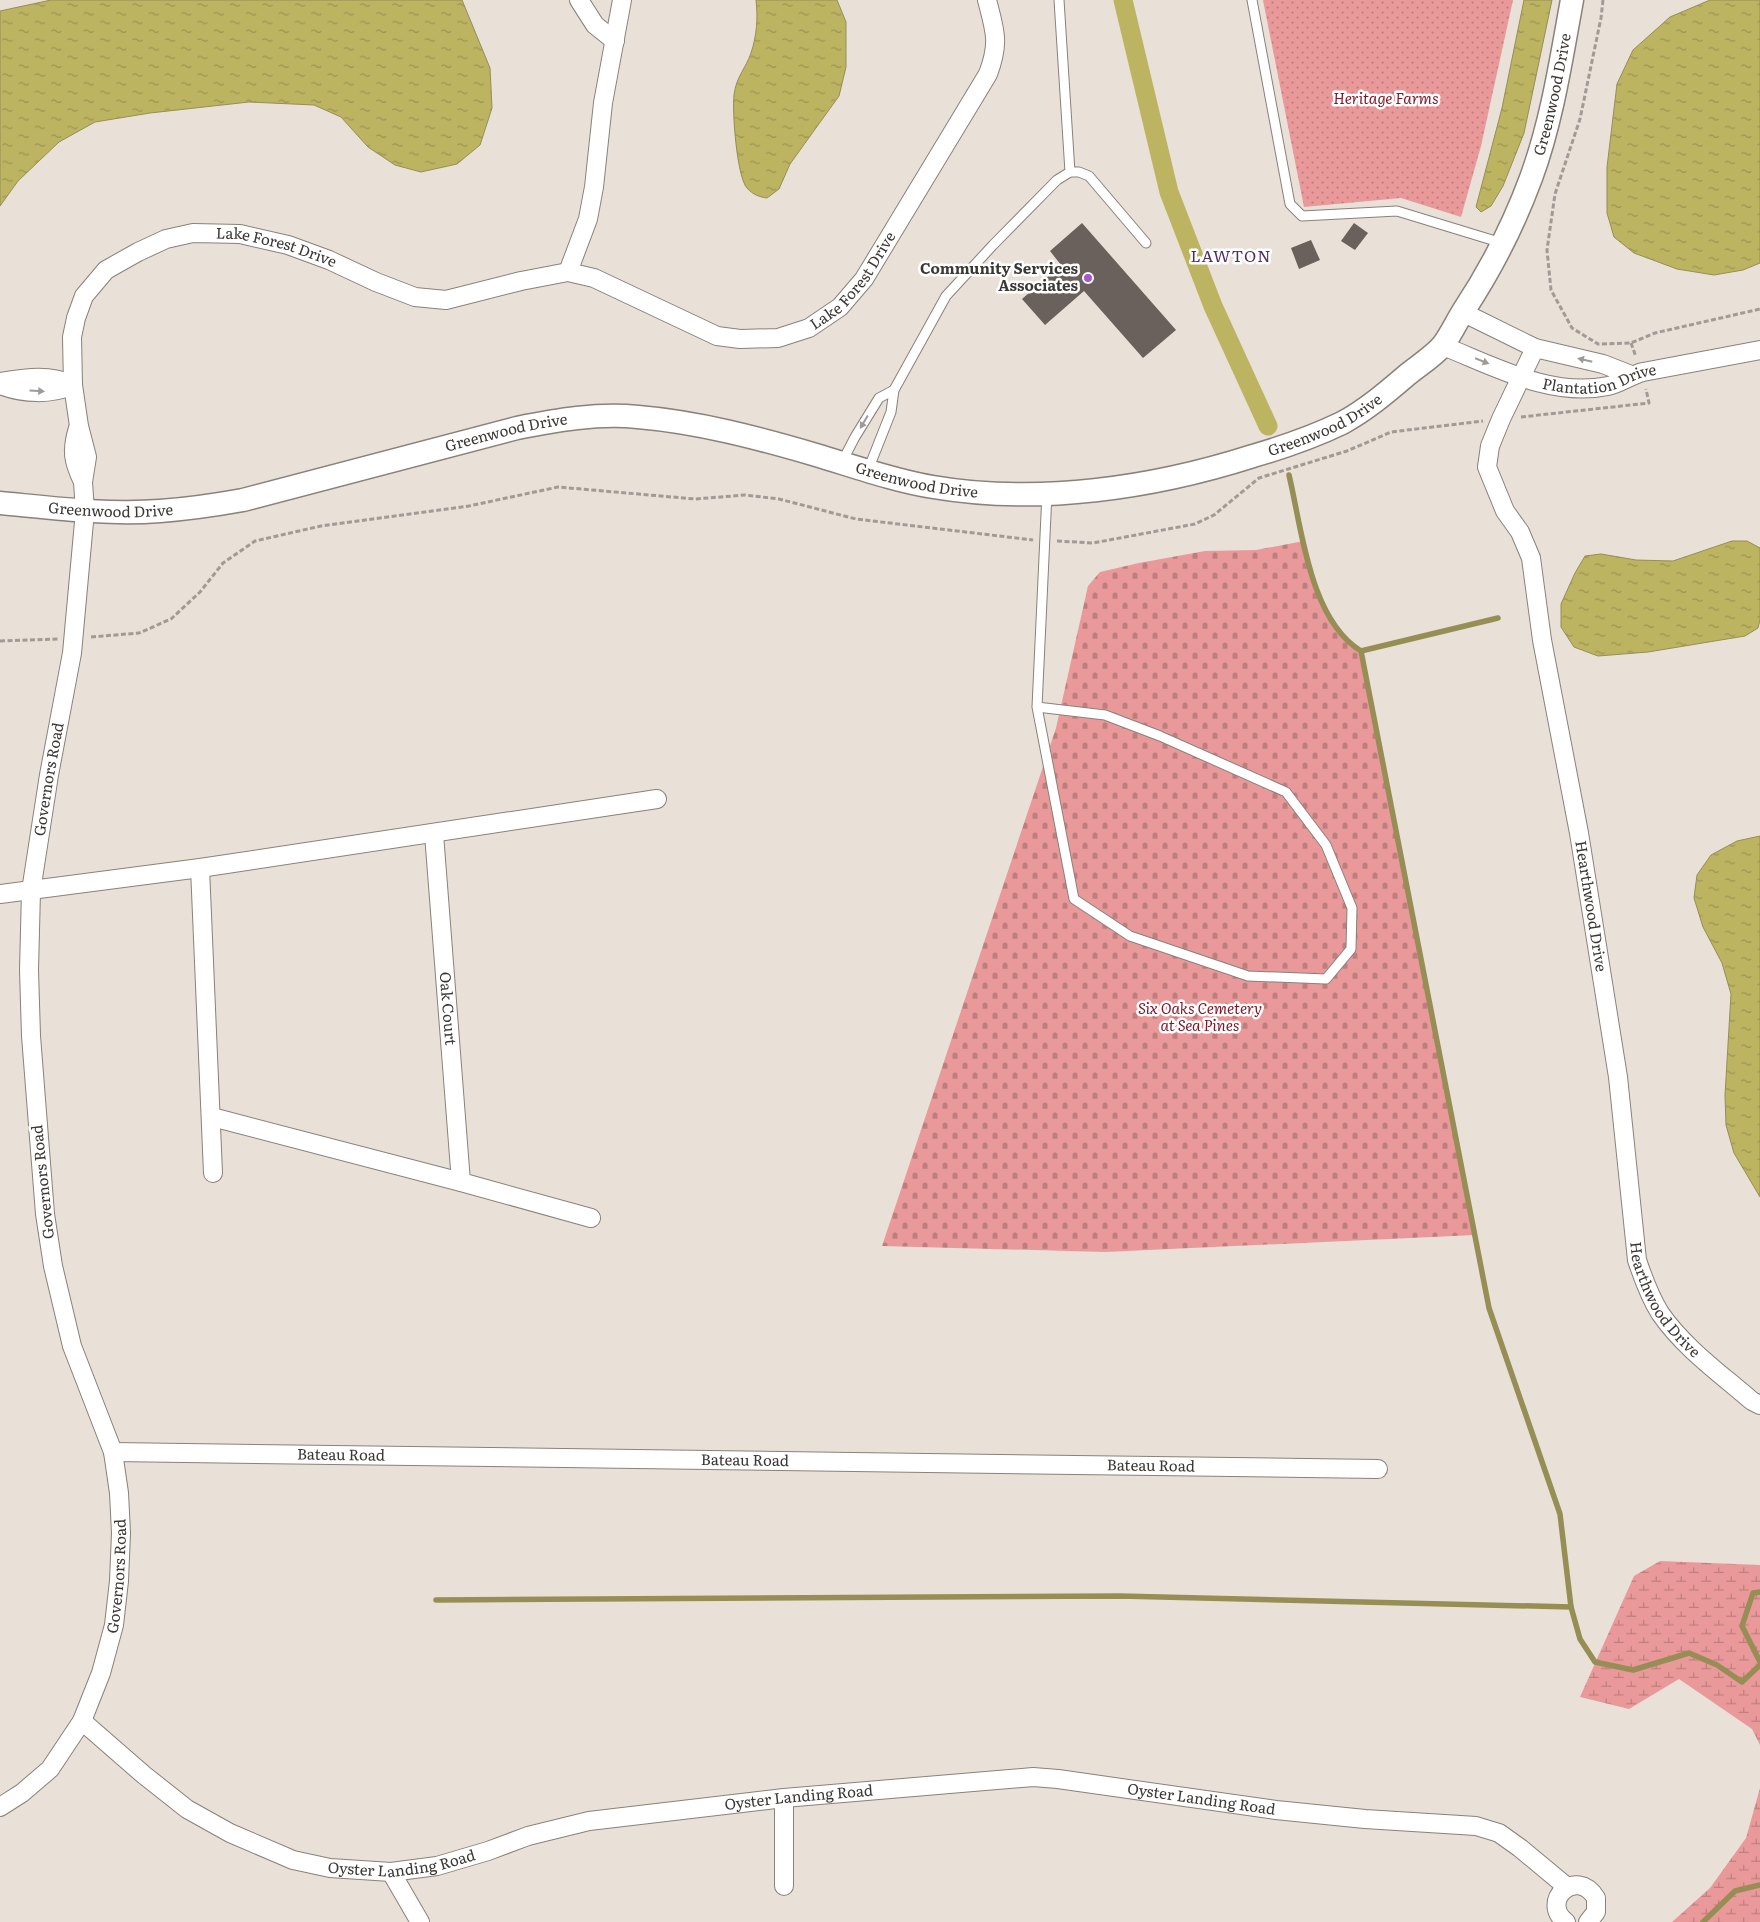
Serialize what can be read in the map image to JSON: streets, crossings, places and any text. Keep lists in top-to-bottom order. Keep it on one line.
{"streets":{"street":["Greenwood Drive","Lake Forest Drive","Plantation Drive","Governors Road","Hearthwood Drive","Oak Court","Bateau Road","Oyster Landing Road"]},"crossings":[["Greenwood Drive","Lake Forest Drive"],["Greenwood Drive","Plantation Drive"],["Greenwood Drive","Governors Road"],["Lake Forest Drive","Governors Road"],["Plantation Drive","Hearthwood Drive"],["Governors Road","Bateau Road"],["Governors Road","Oyster Landing Road"]],"districts":["LAWTON"],"parks":["Heritage Farms","Six Oaks Cemetery at Sea Pines"],"places":["Community Services Associates"]}
